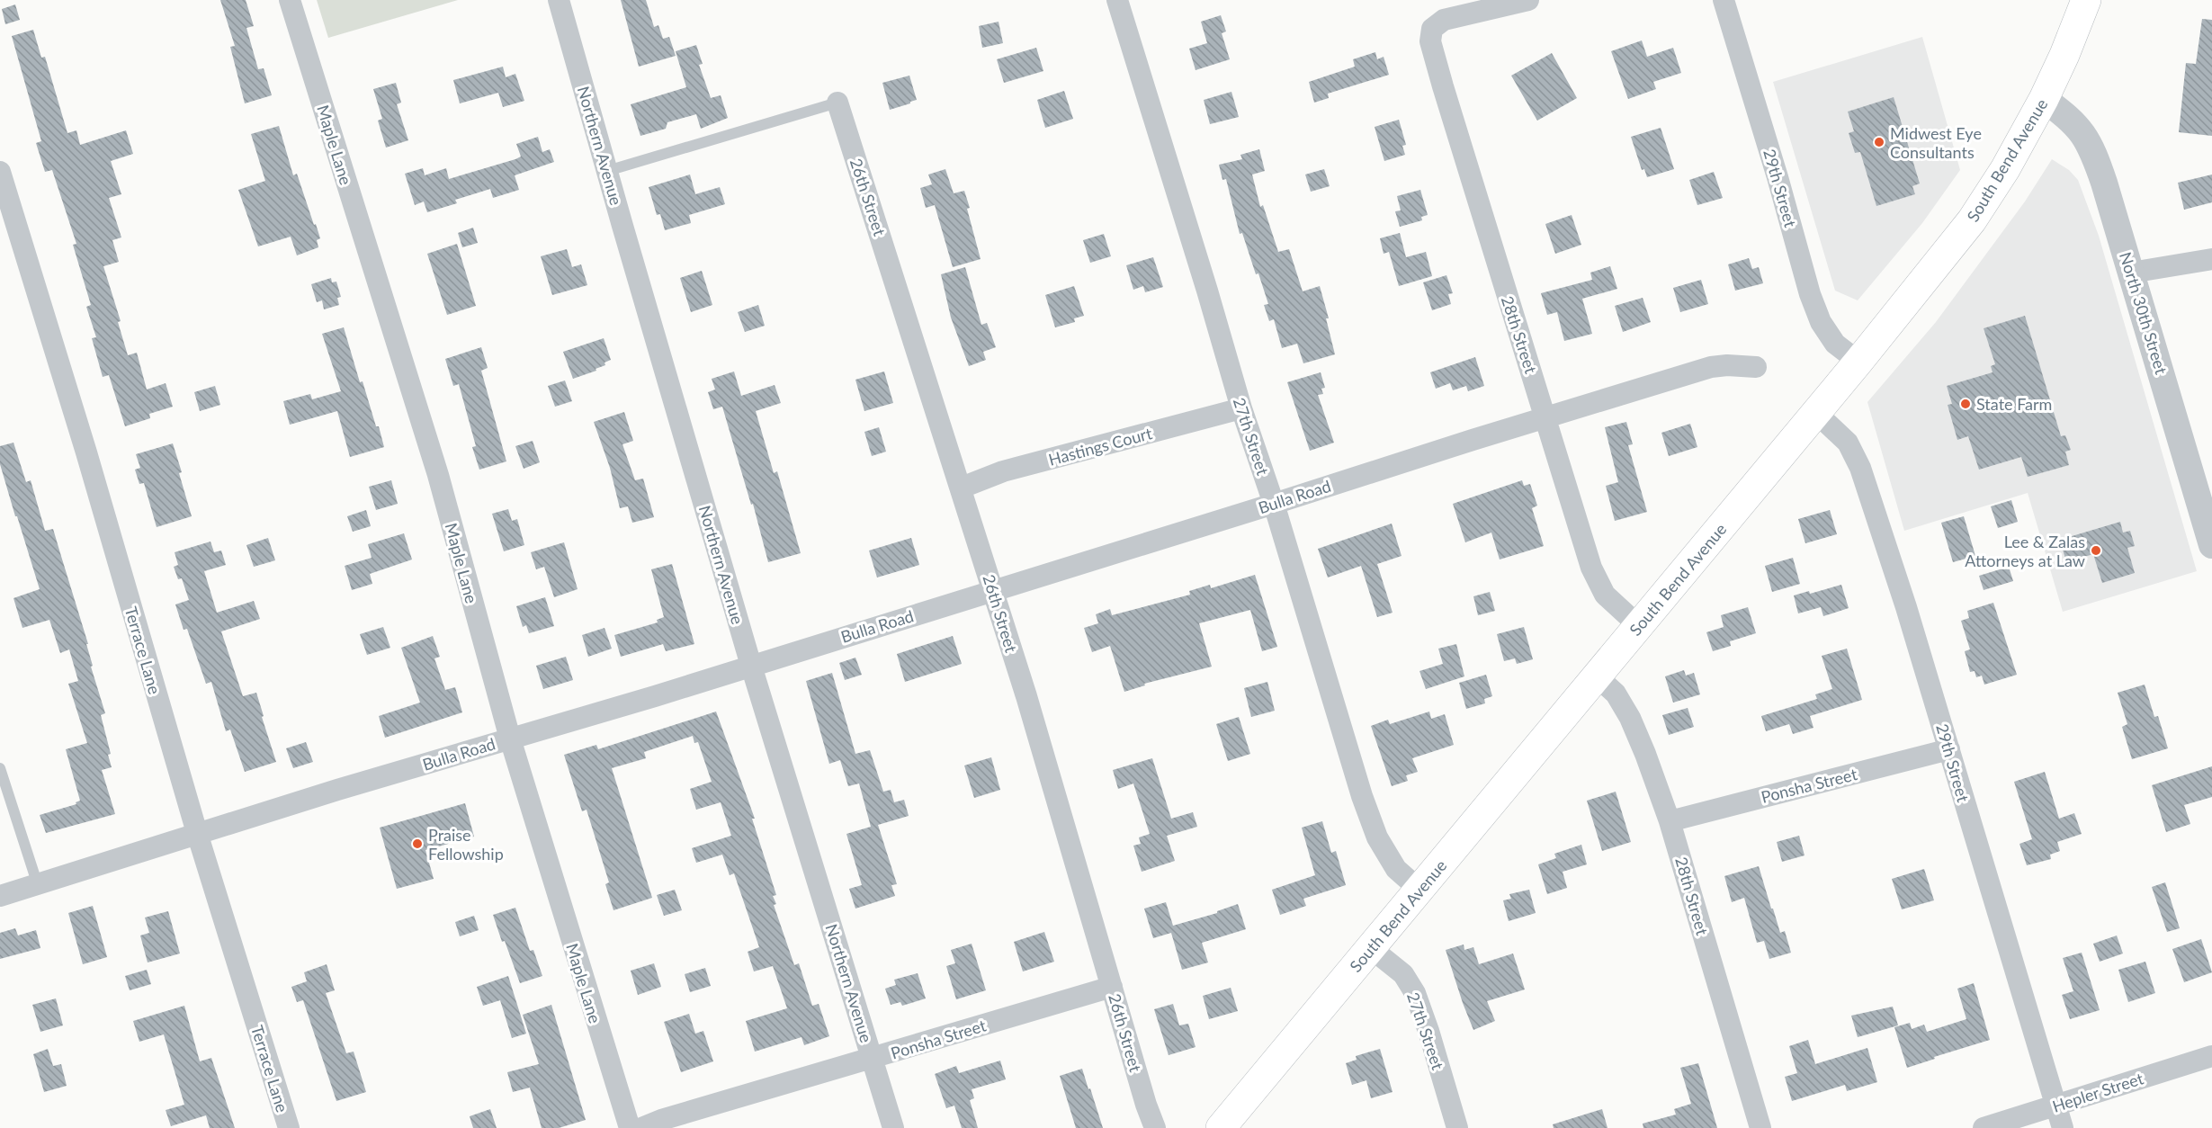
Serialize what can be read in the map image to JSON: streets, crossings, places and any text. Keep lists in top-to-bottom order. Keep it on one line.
{"streets":{"main road":["South Bend Avenue"],"street":["Maple Lane","Northern Avenue","29th Street","26th Street","North 30th Street","28th Street","27th Street","Hastings Court","Bulla Road","Terrace Lane","Ponsha Street","Hepler Street"]},"crossings":[["Maple Lane","Bulla Road"],["Northern Avenue","Bulla Road"],["Northern Avenue","Ponsha Street"],["South Bend Avenue","29th Street"],["South Bend Avenue","North 30th Street"],["South Bend Avenue","28th Street"],["South Bend Avenue","27th Street"],["29th Street","Ponsha Street"],["29th Street","Hepler Street"],["26th Street","Hastings Court"],["26th Street","Bulla Road"],["26th Street","Ponsha Street"],["28th Street","Bulla Road"],["28th Street","Ponsha Street"],["27th Street","Hastings Court"],["27th Street","Bulla Road"],["Bulla Road","Terrace Lane"]],"places":["Midwest Eye Consultants","State Farm","Lee & Zalas Attorneys at Law","Praise Fellowship"]}
